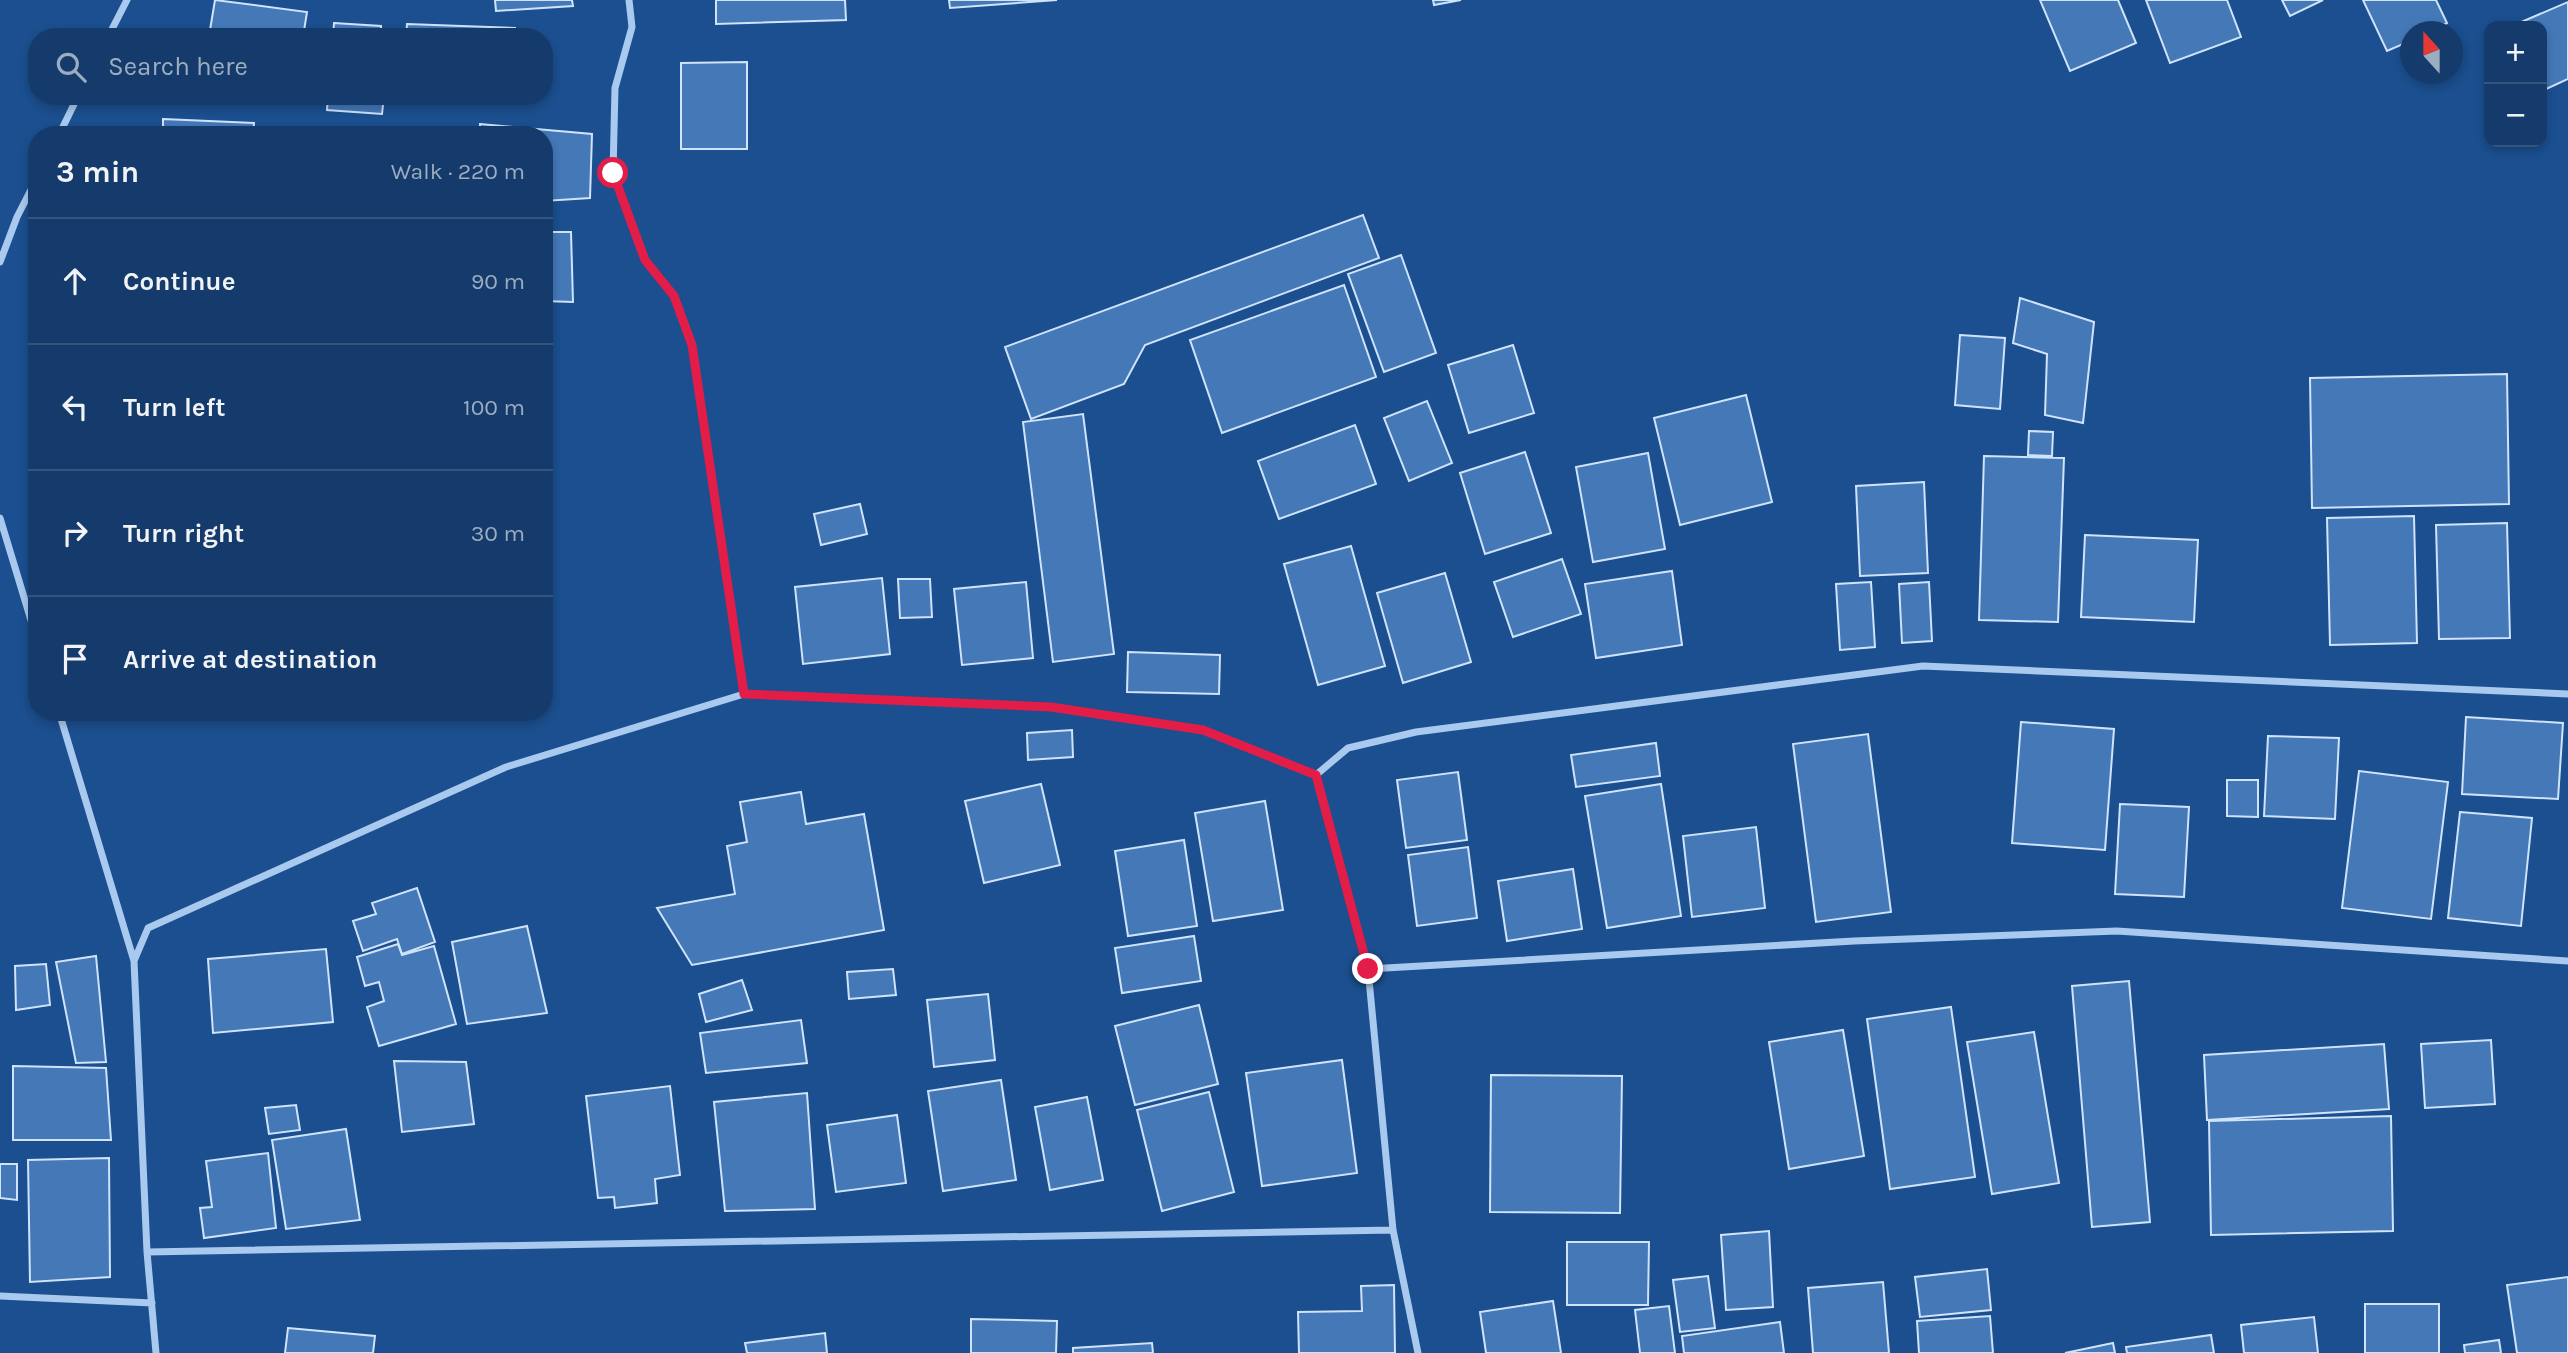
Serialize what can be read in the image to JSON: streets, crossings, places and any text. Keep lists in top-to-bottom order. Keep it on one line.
{"north":"top","page":{"map_buttons":["+","−"],"search":"Search here","heading":["3 min","Walk · 220 m"],"list":[["Continue","90 m"],["Turn left","100 m"],["Turn right","30 m"],"Arrive at destination"]}}
